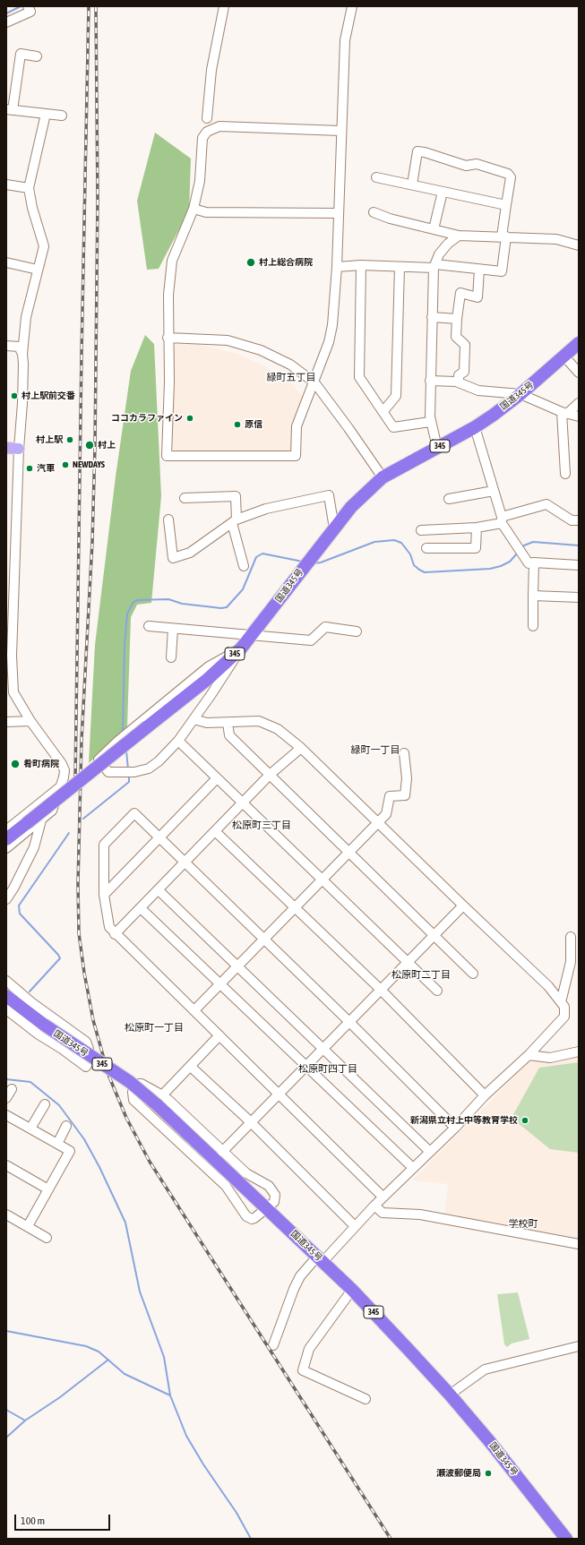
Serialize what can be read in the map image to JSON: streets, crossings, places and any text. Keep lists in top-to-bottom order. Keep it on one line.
{"streets":{"highway":["国道345号","345"]},"districts":["緑町五丁目","緑町一丁目","松原町三丁目","松原町二丁目","松原町一丁目","松原町四丁目","学校町"],"places":["村上総合病院","村上駅前交番","ココカラファイン","原信","村上駅","村上","NEWDAYS","汽車","肴町病院","新潟県立村上中等教育学校","瀬波郵便局"],"scale_bar":"100 m"}
